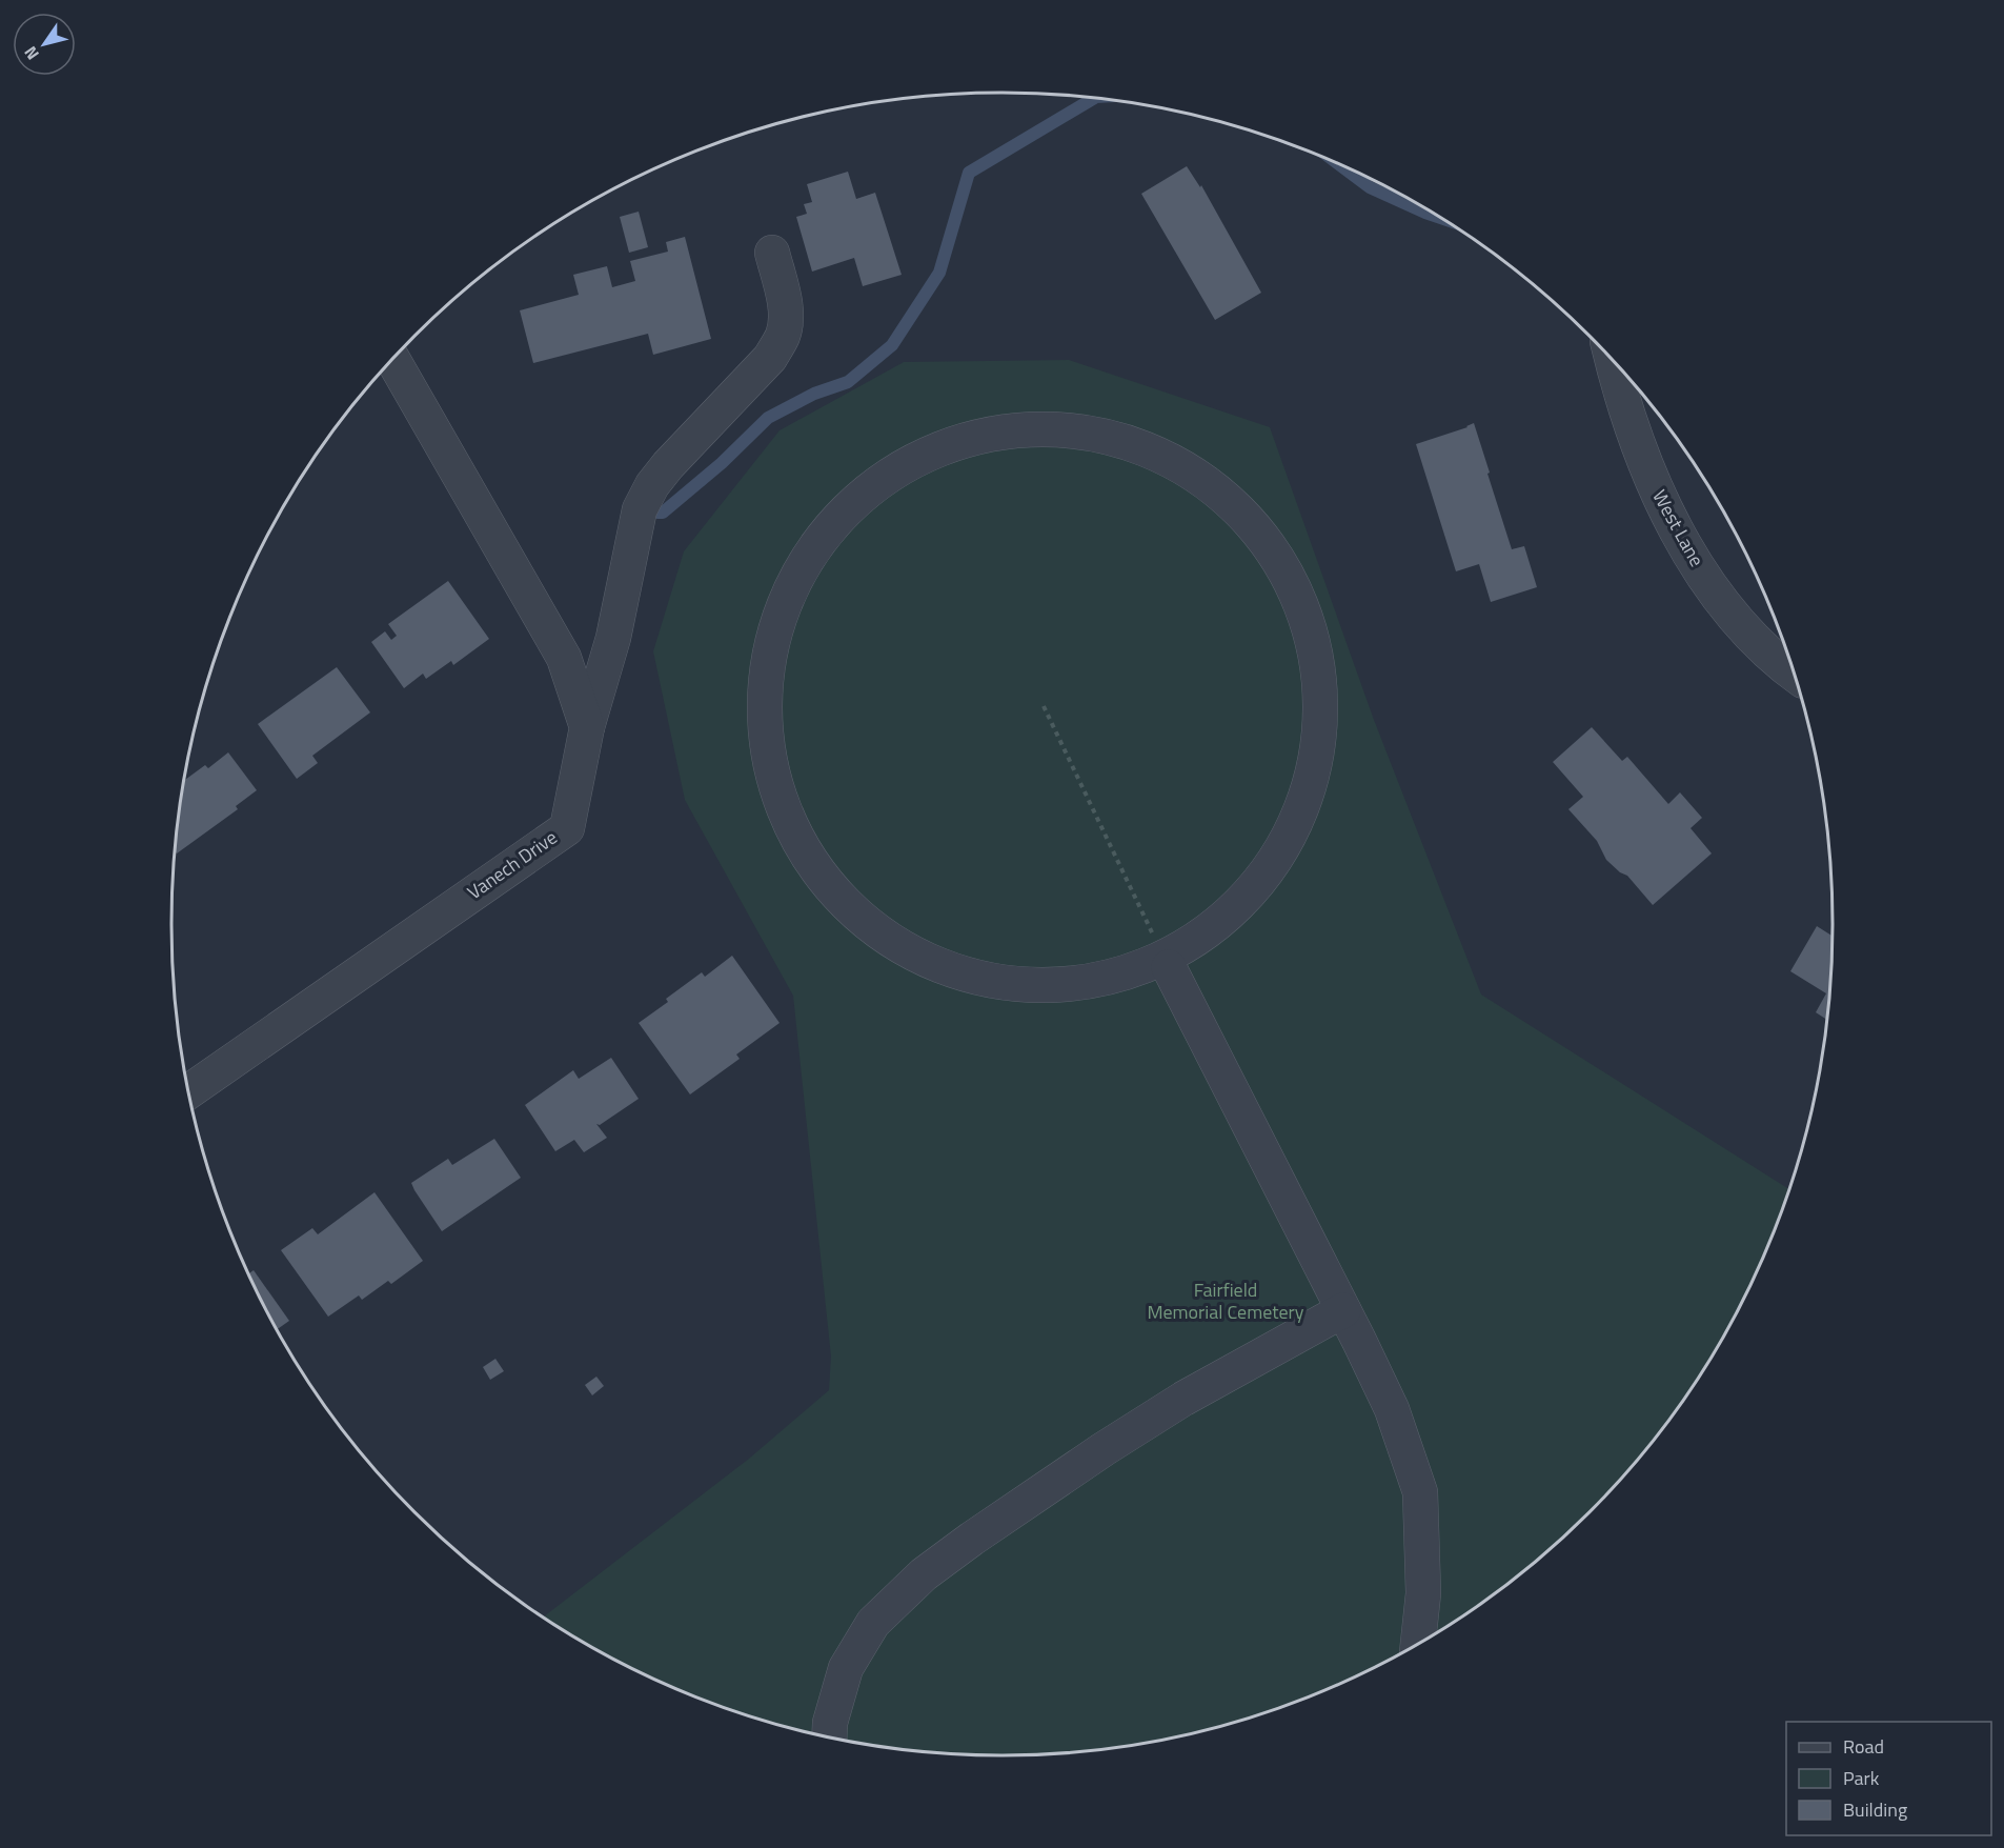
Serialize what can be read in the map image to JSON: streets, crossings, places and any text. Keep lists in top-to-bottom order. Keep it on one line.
{"streets":{"street":["West Lane","Vanech Drive"]},"parks":["Fairfield Memorial Cemetery"],"legend":["Road","Park","Building"],"north":"bottom left"}
